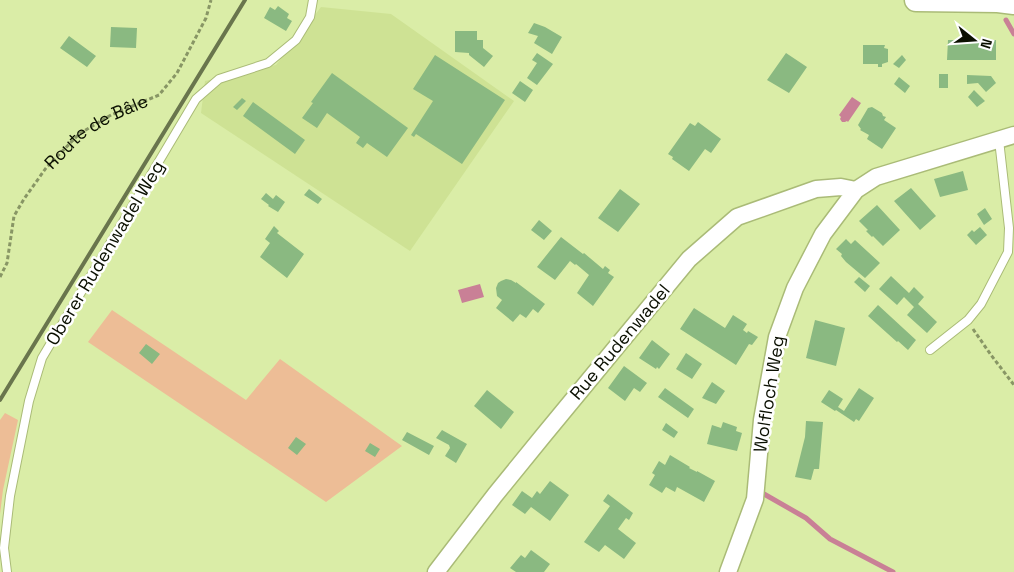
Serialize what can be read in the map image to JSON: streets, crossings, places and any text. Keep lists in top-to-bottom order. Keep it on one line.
{"streets":{"street":["Rue Rudenwadel","Wolfloch Weg"],"lane":["Oberer Rudenwadel Weg"],"path":["Route de Bâle"]},"crossings":[["Rue Rudenwadel","Wolfloch Weg"]],"north":"right"}
